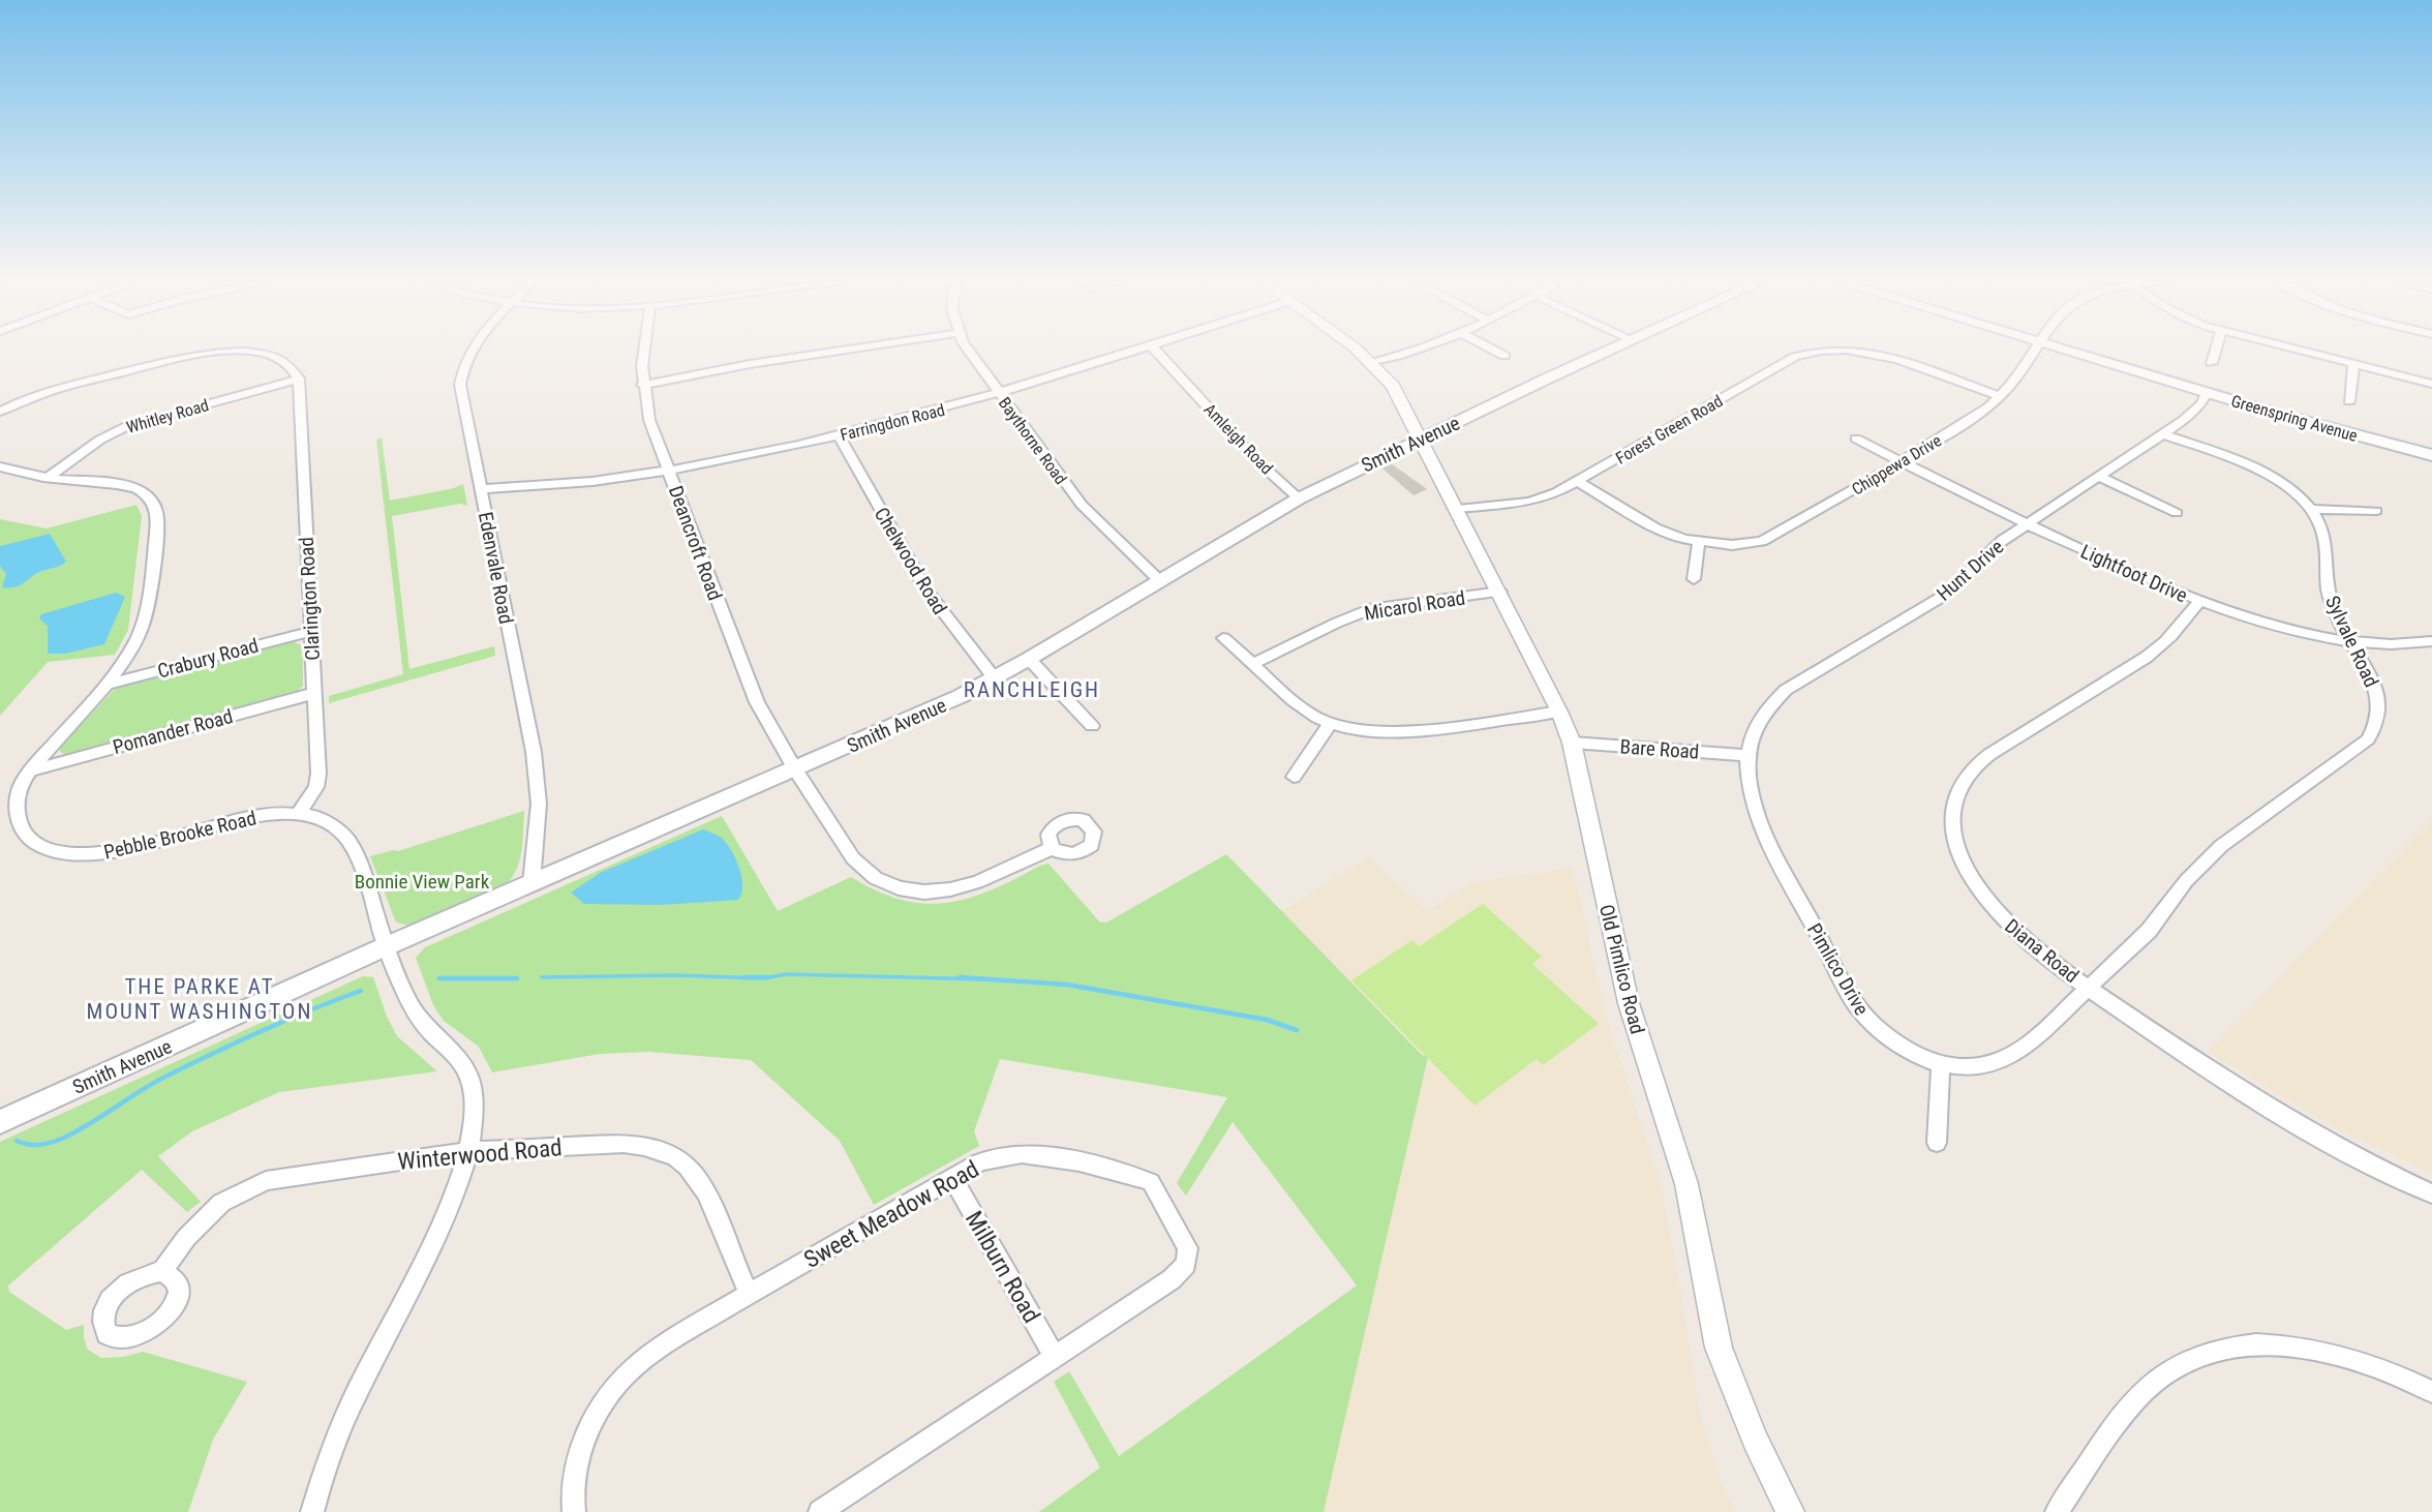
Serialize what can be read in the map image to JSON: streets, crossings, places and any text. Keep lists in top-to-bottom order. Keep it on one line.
{"streets":{"main road":["Greenspring Avenue","Smith Avenue"],"street":["Whitley Road","Farringdon Road","Forest Green Road","Amleigh Road","Baythorne Road","Chippewa Drive","Deancroft Road","Chelwood Road","Edenvale Road","Hunt Drive","Lightfoot Drive","Clarington Road","Micarol Road","Sylvale Road","Crabury Road","Pomander Road","Bare Road","Pebble Brooke Road","Diana Road","Old Pimlico Road","Pimlico Drive","Winterwood Road","Sweet Meadow Road","Milburn Road"]},"crossings":[["Whitley Road","Clarington Road"],["Whitley Road","Pebble Brooke Road"],["Greenspring Avenue","Hunt Drive"],["Farringdon Road","Baythorne Road"],["Farringdon Road","Deancroft Road"],["Farringdon Road","Chelwood Road"],["Farringdon Road","Edenvale Road"],["Forest Green Road","Chippewa Drive"],["Forest Green Road","Old Pimlico Road"],["Amleigh Road","Smith Avenue"],["Baythorne Road","Smith Avenue"],["Smith Avenue","Deancroft Road"],["Smith Avenue","Chelwood Road"],["Smith Avenue","Edenvale Road"],["Smith Avenue","Pebble Brooke Road"],["Smith Avenue","Old Pimlico Road"],["Chippewa Drive","Lightfoot Drive"],["Hunt Drive","Lightfoot Drive"],["Hunt Drive","Sylvale Road"],["Hunt Drive","Bare Road"],["Hunt Drive","Pimlico Drive"],["Lightfoot Drive","Sylvale Road"],["Lightfoot Drive","Diana Road"],["Clarington Road","Crabury Road"],["Clarington Road","Pomander Road"],["Clarington Road","Pebble Brooke Road"],["Micarol Road","Old Pimlico Road"],["Sylvale Road","Diana Road"],["Sylvale Road","Pimlico Drive"],["Crabury Road","Pebble Brooke Road"],["Pomander Road","Pebble Brooke Road"],["Bare Road","Old Pimlico Road"],["Bare Road","Pimlico Drive"],["Pebble Brooke Road","Winterwood Road"],["Diana Road","Pimlico Drive"],["Winterwood Road","Sweet Meadow Road"],["Sweet Meadow Road","Milburn Road"]],"districts":["RANCHLEIGH","THE PARKE AT MOUNT WASHINGTON"],"parks":["Bonnie View Park"]}
